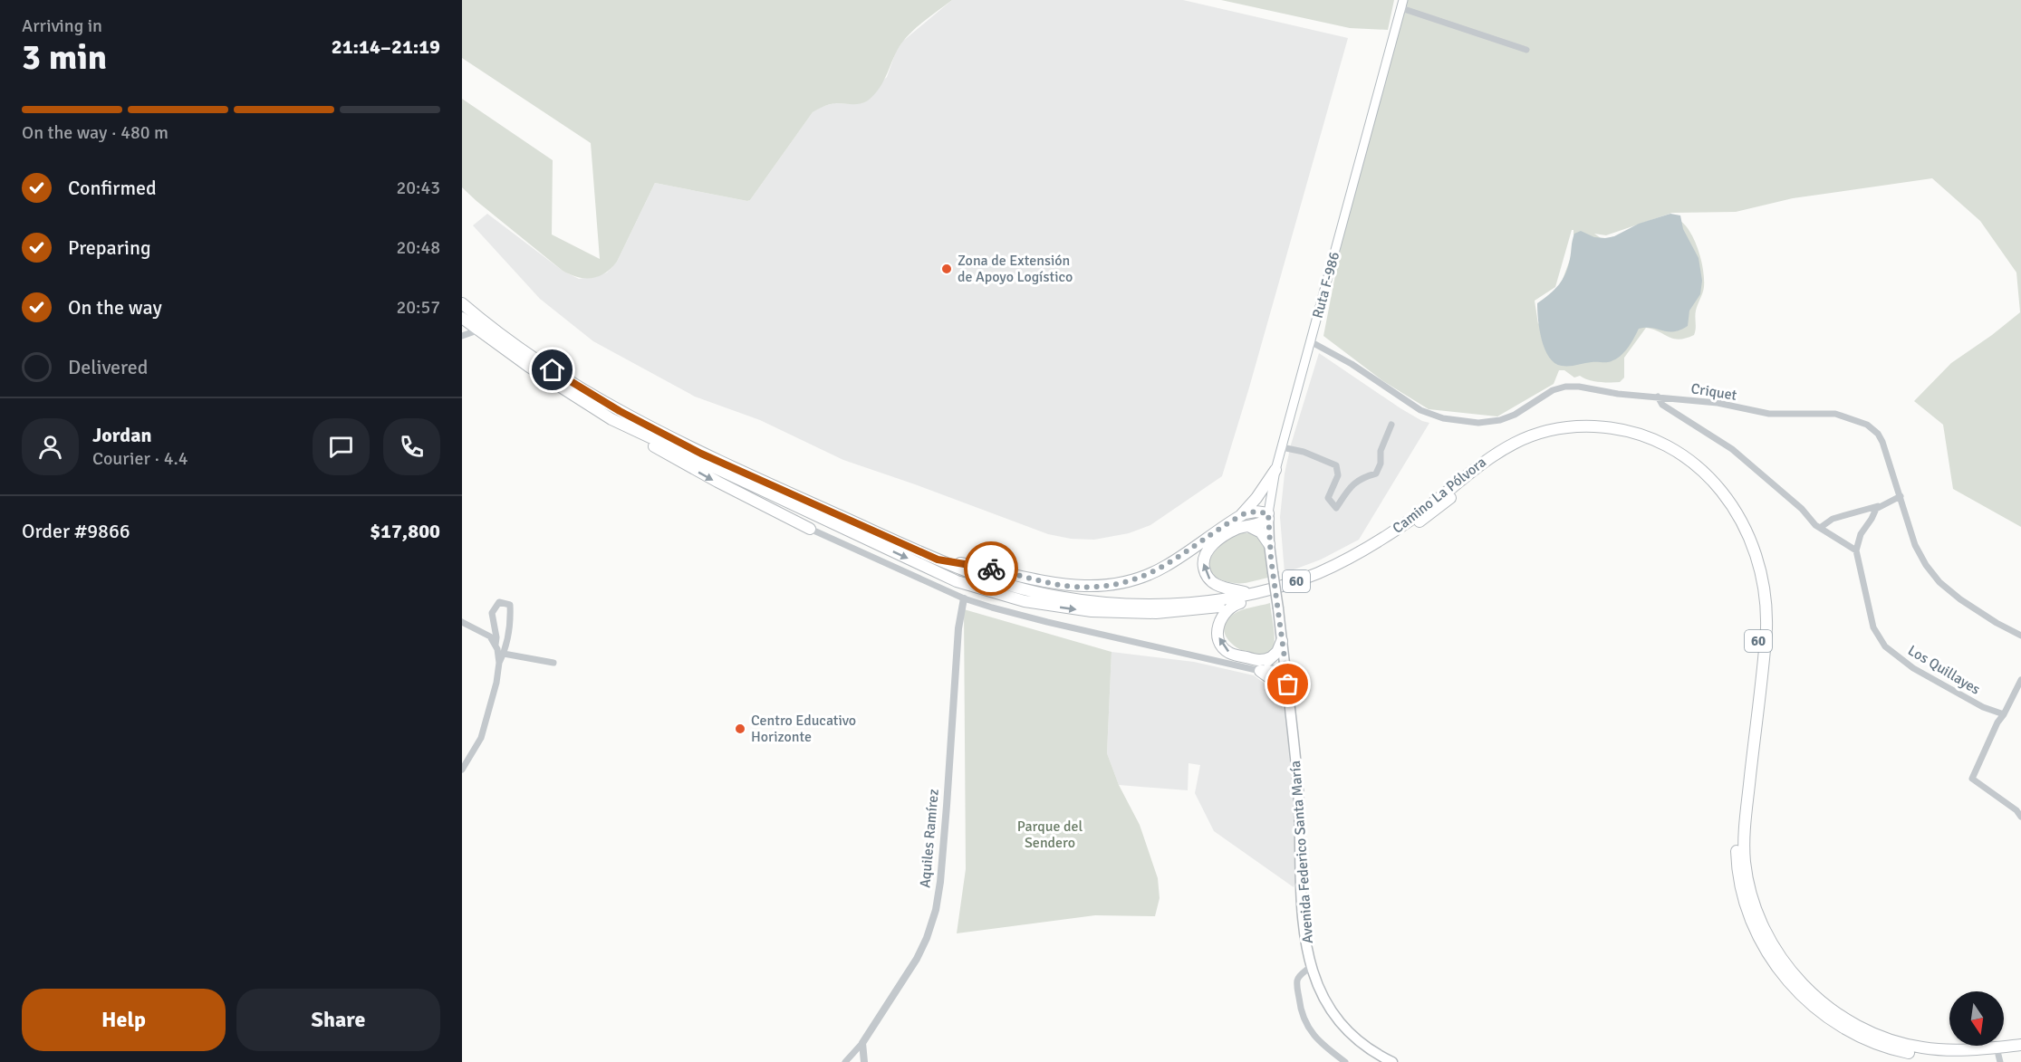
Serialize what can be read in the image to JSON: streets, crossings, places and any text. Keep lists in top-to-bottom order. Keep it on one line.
{"streets":{"highway":["Camino La Pólvora","60"],"main road":["Ruta F-986","Avenida Federico Santa María"],"street":["Criquet","Los Quillayes","Aquiles Ramírez"]},"crossings":[["Ruta F-986","Criquet"],["Ruta F-986","Avenida Federico Santa María"]],"parks":["Parque del Sendero"],"places":["Zona de Extensión de Apoyo Logístico","Centro Educativo Horizonte"],"north":"bottom","page":{"heading":["3 min","Arriving in","21:14–21:19"],"panel":["Jordan","Courier · 4.4","Order #9866","$17,800"],"bar":"On the way · 480 m","list":[["Confirmed","20:43"],["Preparing","20:48"],["On the way","20:57"],"Delivered"],"buttons":["Help","Share"]}}
